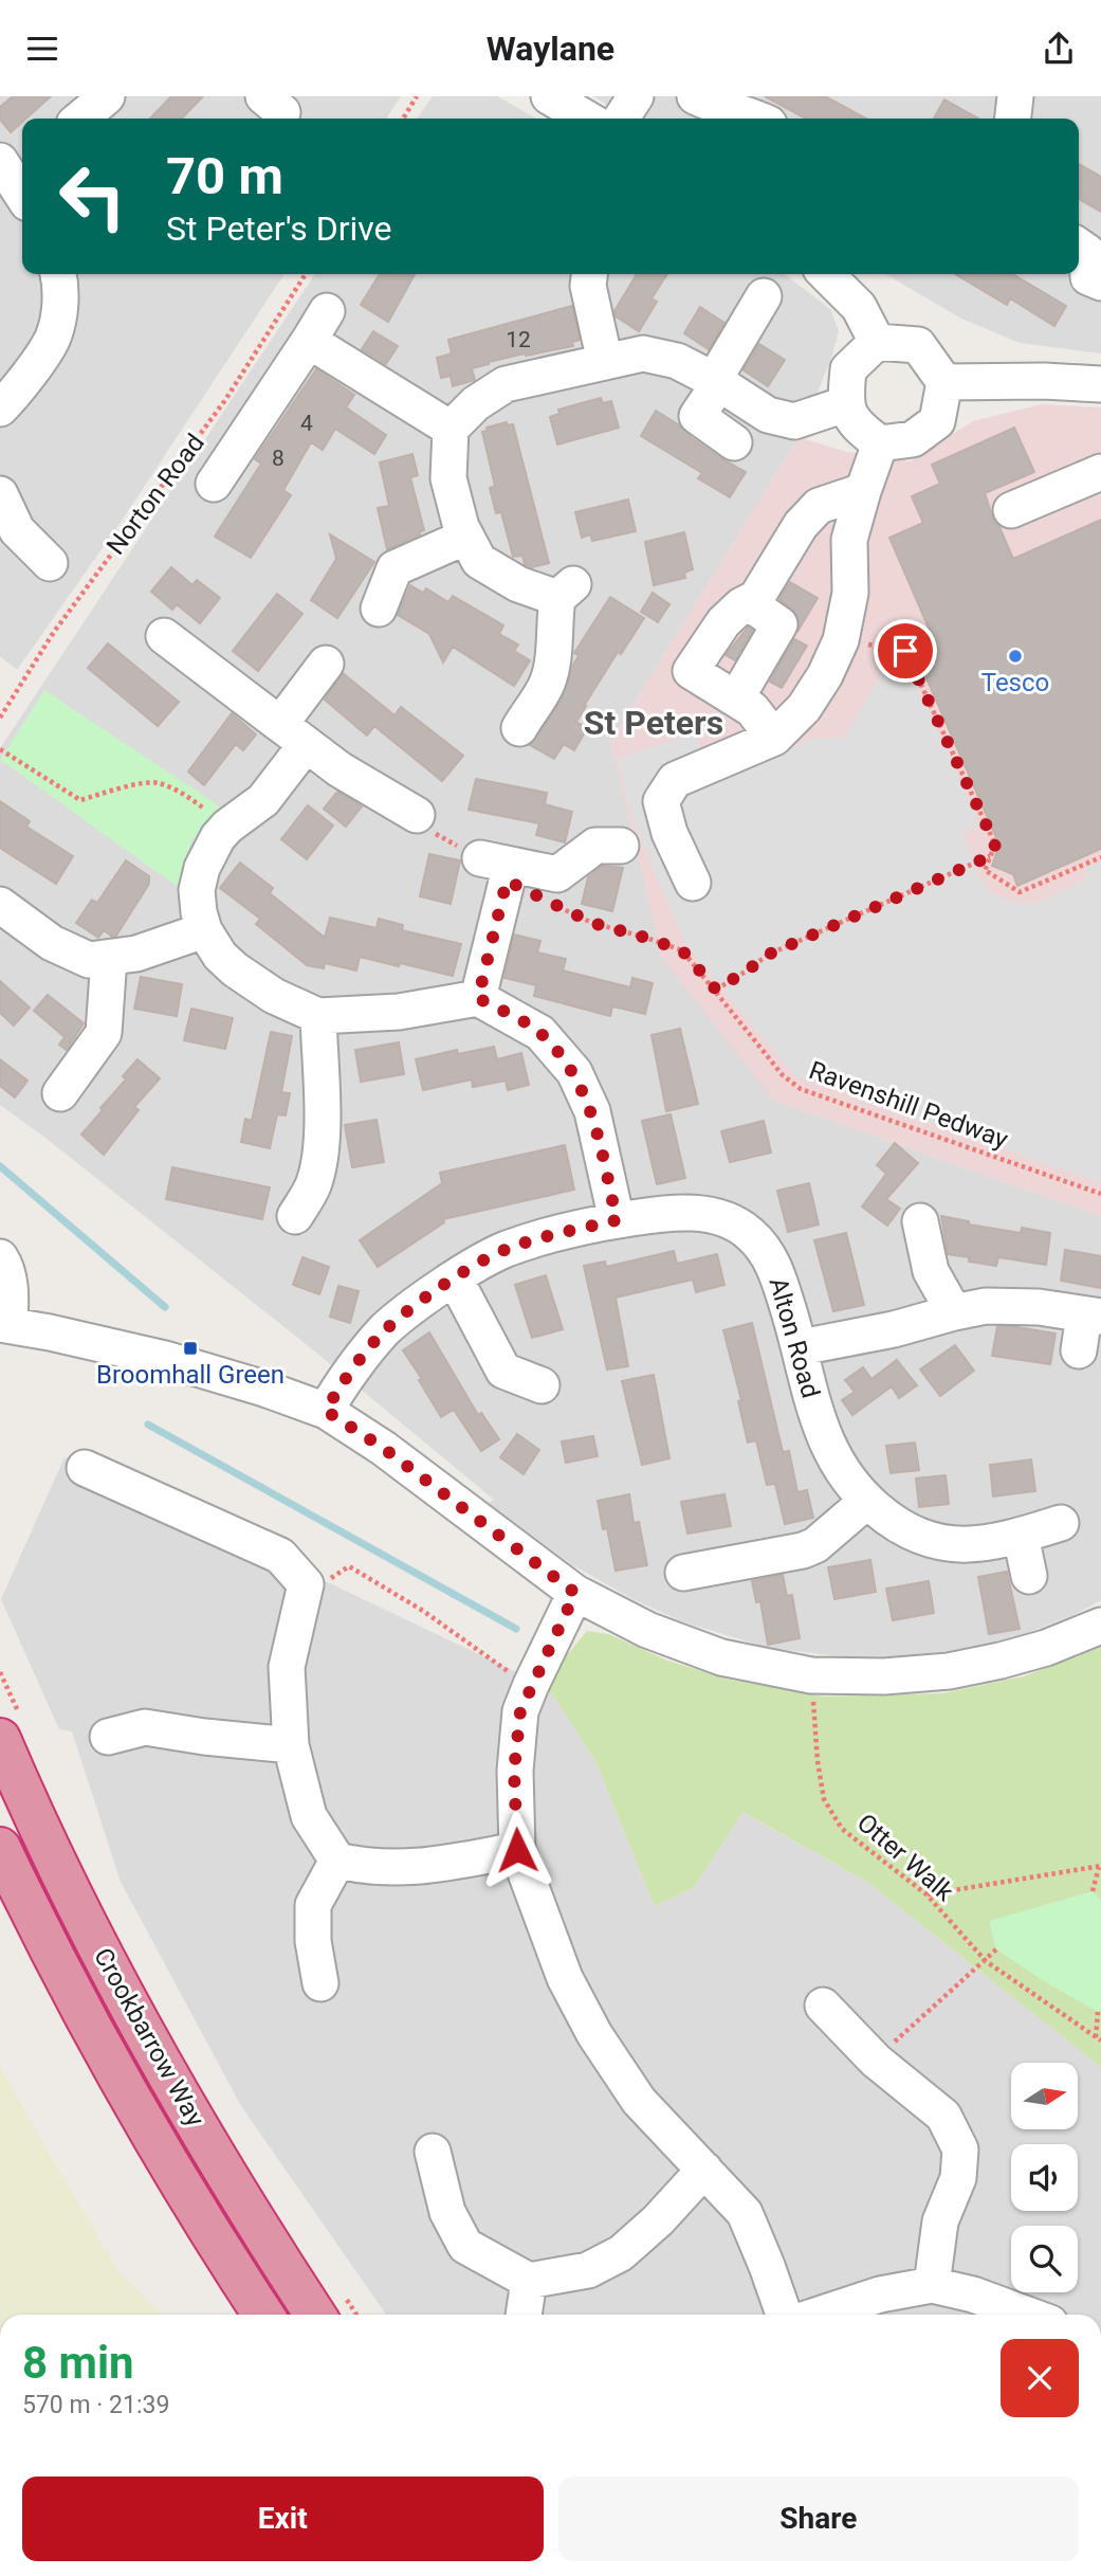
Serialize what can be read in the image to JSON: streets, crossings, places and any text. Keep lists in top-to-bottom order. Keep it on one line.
{"streets":{"highway":["Crookbarrow Way"],"street":["Alton Road"],"path":["Norton Road","Ravenshill Pedway","Otter Walk"]},"districts":["St Peters"],"places":{"other":["Tesco"],"transit":["Broomhall Green"]},"house_numbers":["12","4","8"],"north":"right","page":{"header":"Waylane","turn":["70 m","St Peter's Drive"],"heading":["8 min","570 m · 21:39"],"buttons":["Exit","Share"]}}
